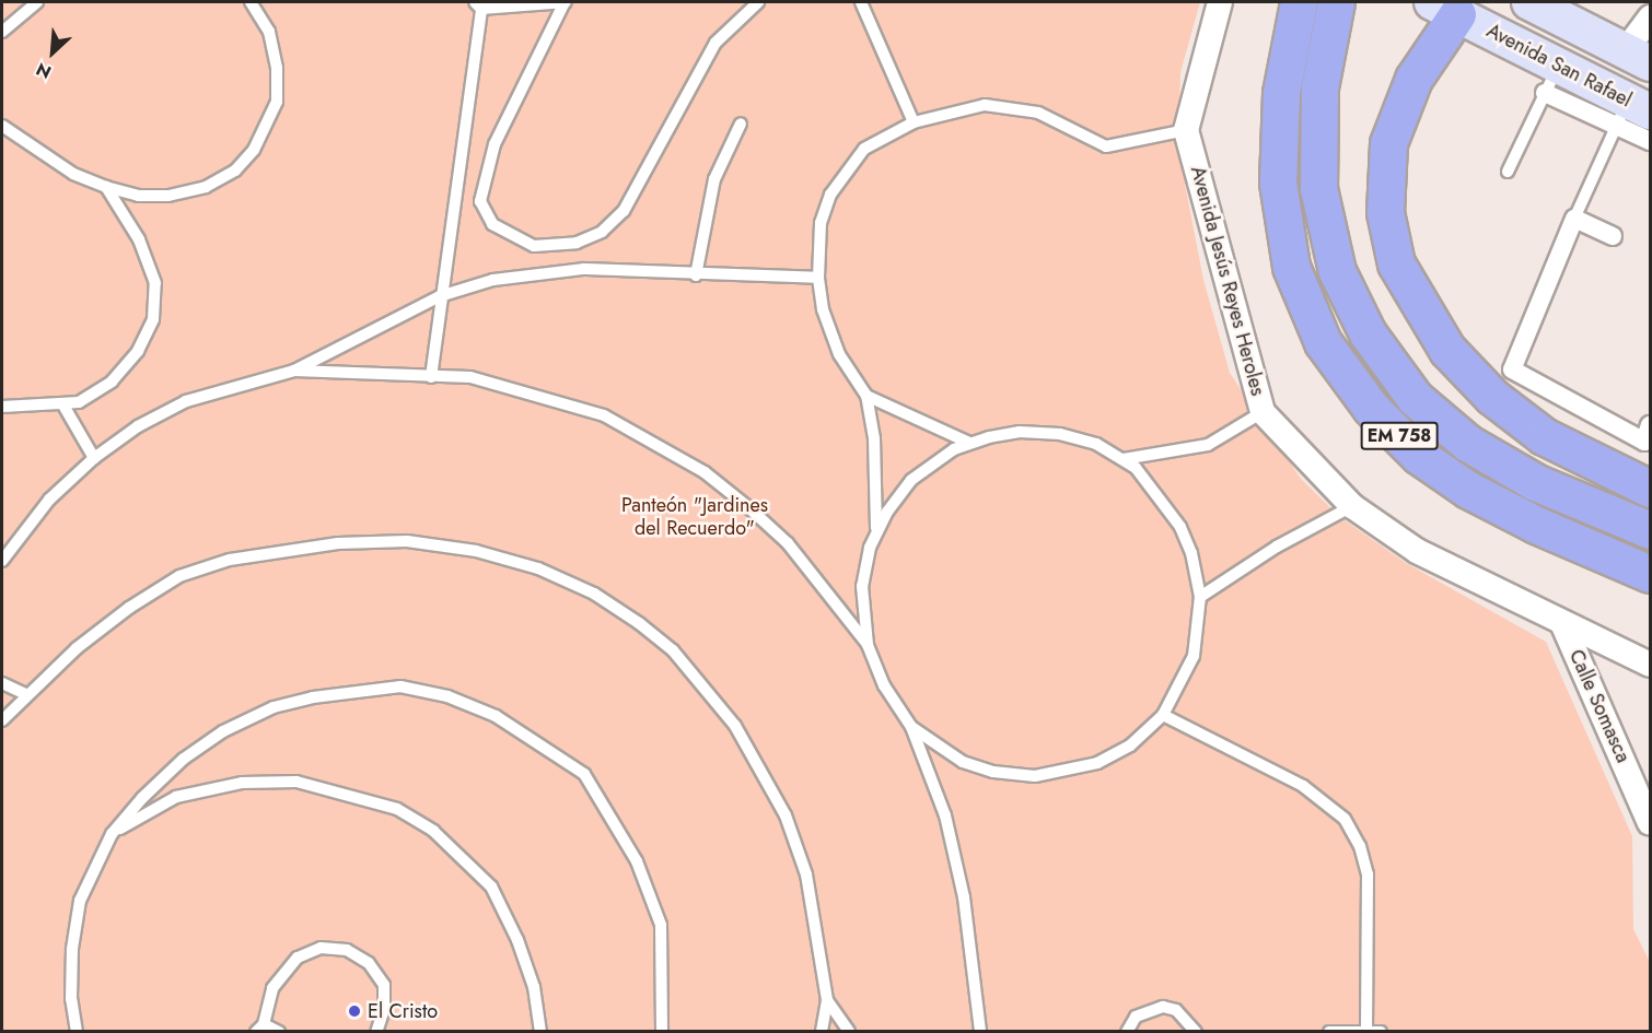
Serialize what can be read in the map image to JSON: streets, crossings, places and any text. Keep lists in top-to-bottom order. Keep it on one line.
{"streets":{"highway":["EM 758"],"main road":["Avenida San Rafael"],"street":["Avenida Jesús Reyes Heroles","Calle Somasca"]},"crossings":[["Avenida Jesús Reyes Heroles","Calle Somasca"]],"parks":["Panteón \"Jardines del Recuerdo\""],"places":["El Cristo"],"north":"bottom left"}
